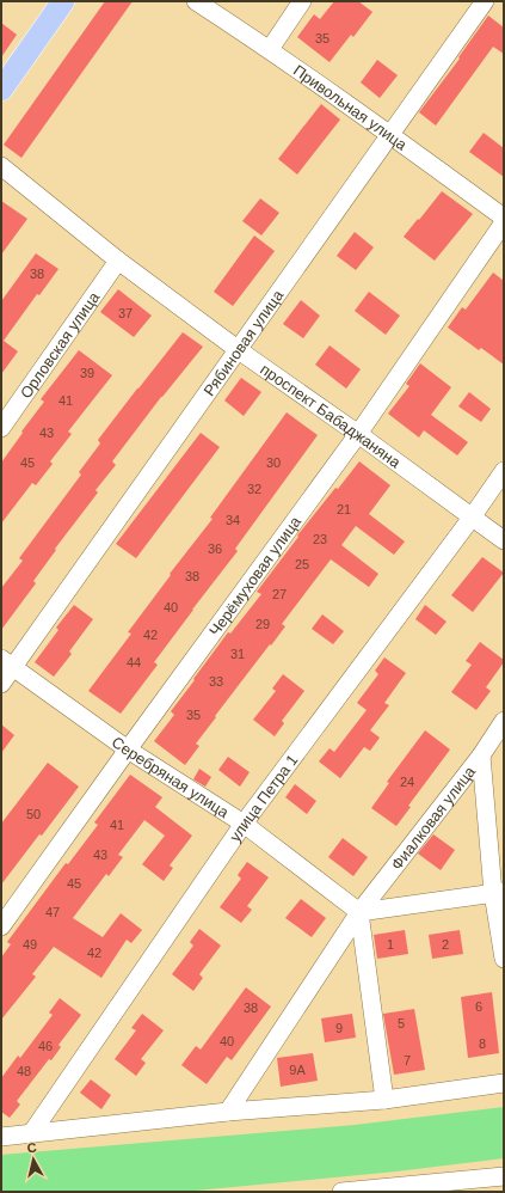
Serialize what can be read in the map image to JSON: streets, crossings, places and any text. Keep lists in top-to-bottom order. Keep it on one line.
{"streets":{"street":["Привольная улица","Рябиновая улица","Орловская улица","проспект Бабаджаняна","Черёмуховая улица","Серебряная улица","улица Петра 1","Фиалковая улица"]},"crossings":[["Привольная улица","Рябиновая улица"],["Рябиновая улица","проспект Бабаджаняна"],["Рябиновая улица","Серебряная улица"],["Орловская улица","проспект Бабаджаняна"],["проспект Бабаджаняна","Черёмуховая улица"],["проспект Бабаджаняна","улица Петра 1"],["Черёмуховая улица","Серебряная улица"],["Серебряная улица","улица Петра 1"],["Серебряная улица","Фиалковая улица"]],"house_numbers":["35","38","37","39","41","43","45","30","32","21","34","23","36","25","38","27","40","29","42","31","44","33","35","24","50","41","43","45","47","49","1","2","42","6","38","5","9","40","8","46","7","9А","48"],"north":"top"}
